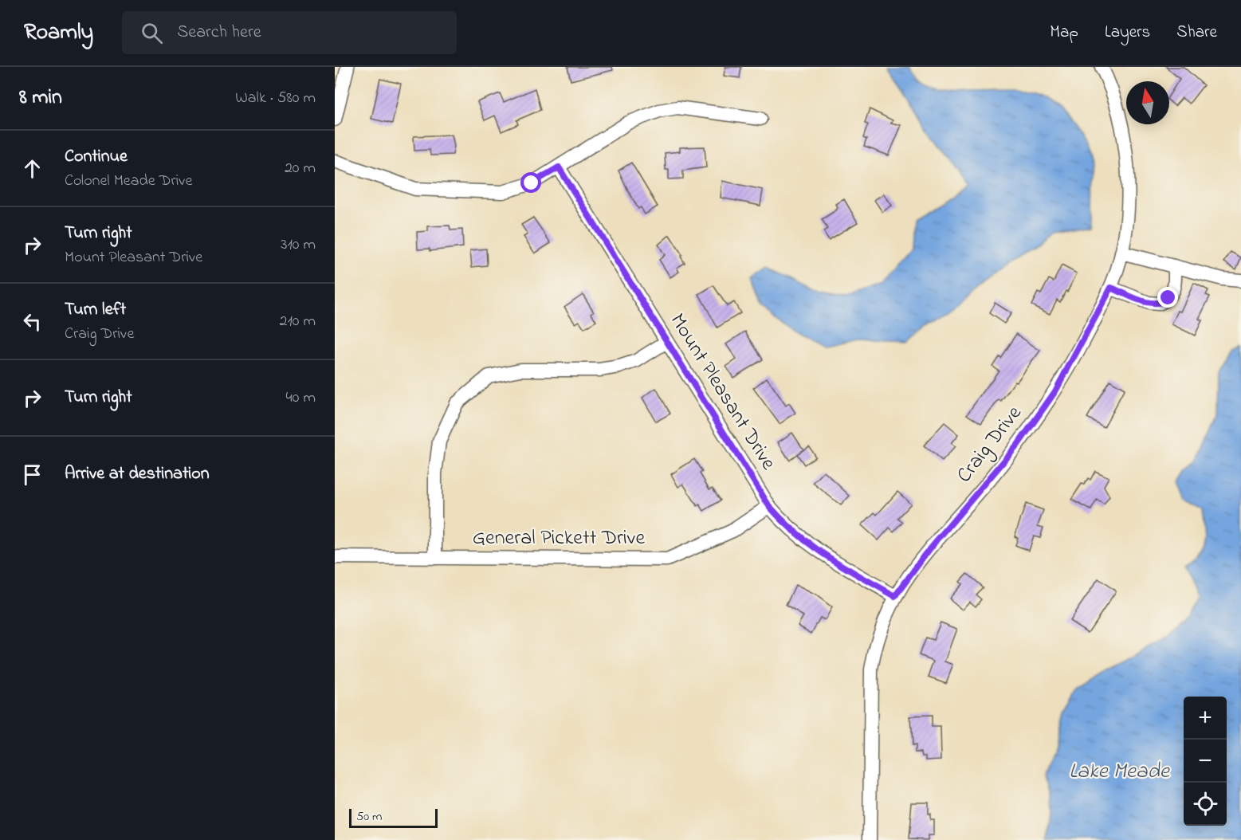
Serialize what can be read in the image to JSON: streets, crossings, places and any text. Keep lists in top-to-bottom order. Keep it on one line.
{"streets":{"street":["Mount Pleasant Drive","Craig Drive","General Pickett Drive"]},"crossings":[["Mount Pleasant Drive","Craig Drive"],["Mount Pleasant Drive","General Pickett Drive"]],"water":["Lake Meade"],"scale_bar":"50 m","north":"top","page":{"header":"Roamly","search":"Search here","nav":["Map","Layers","Share"],"heading":["8 min","Walk · 580 m"],"list":[["Continue","Colonel Meade Drive","20 m"],["Turn right","Mount Pleasant Drive","310 m"],["Turn left","Craig Drive","210 m"],["Turn right","40 m"],"Arrive at destination"],"map_buttons":["+","−"],"scale":"50 m"}}
